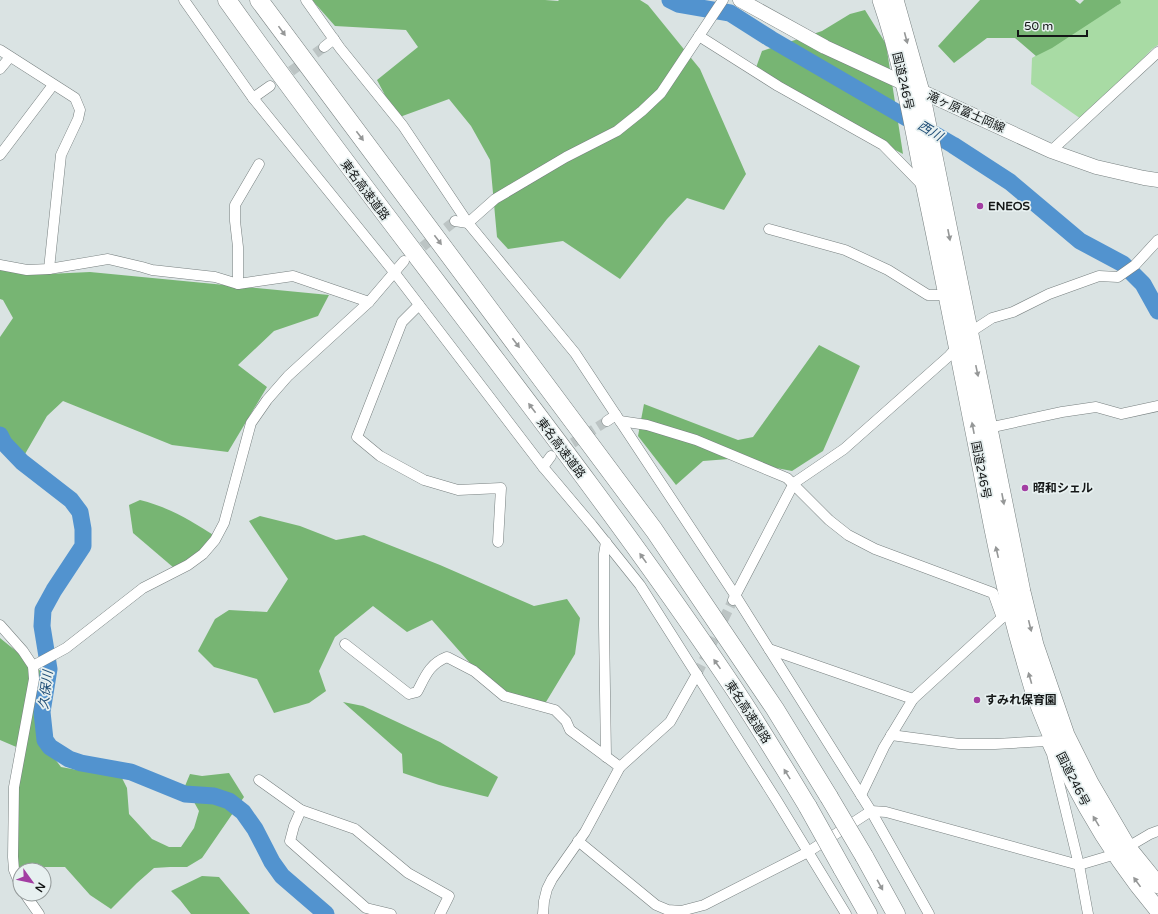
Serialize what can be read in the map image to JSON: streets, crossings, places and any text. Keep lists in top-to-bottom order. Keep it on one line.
{"streets":{"highway":["国道246号","東名高速道路"],"main road":["滝ヶ原富士岡線"]},"crossings":[["国道246号","滝ヶ原富士岡線"]],"water":["西川","久保川"],"places":["ENEOS","昭和シェル","すみれ保育園"],"scale_bar":"50 m","north":"bottom right"}
